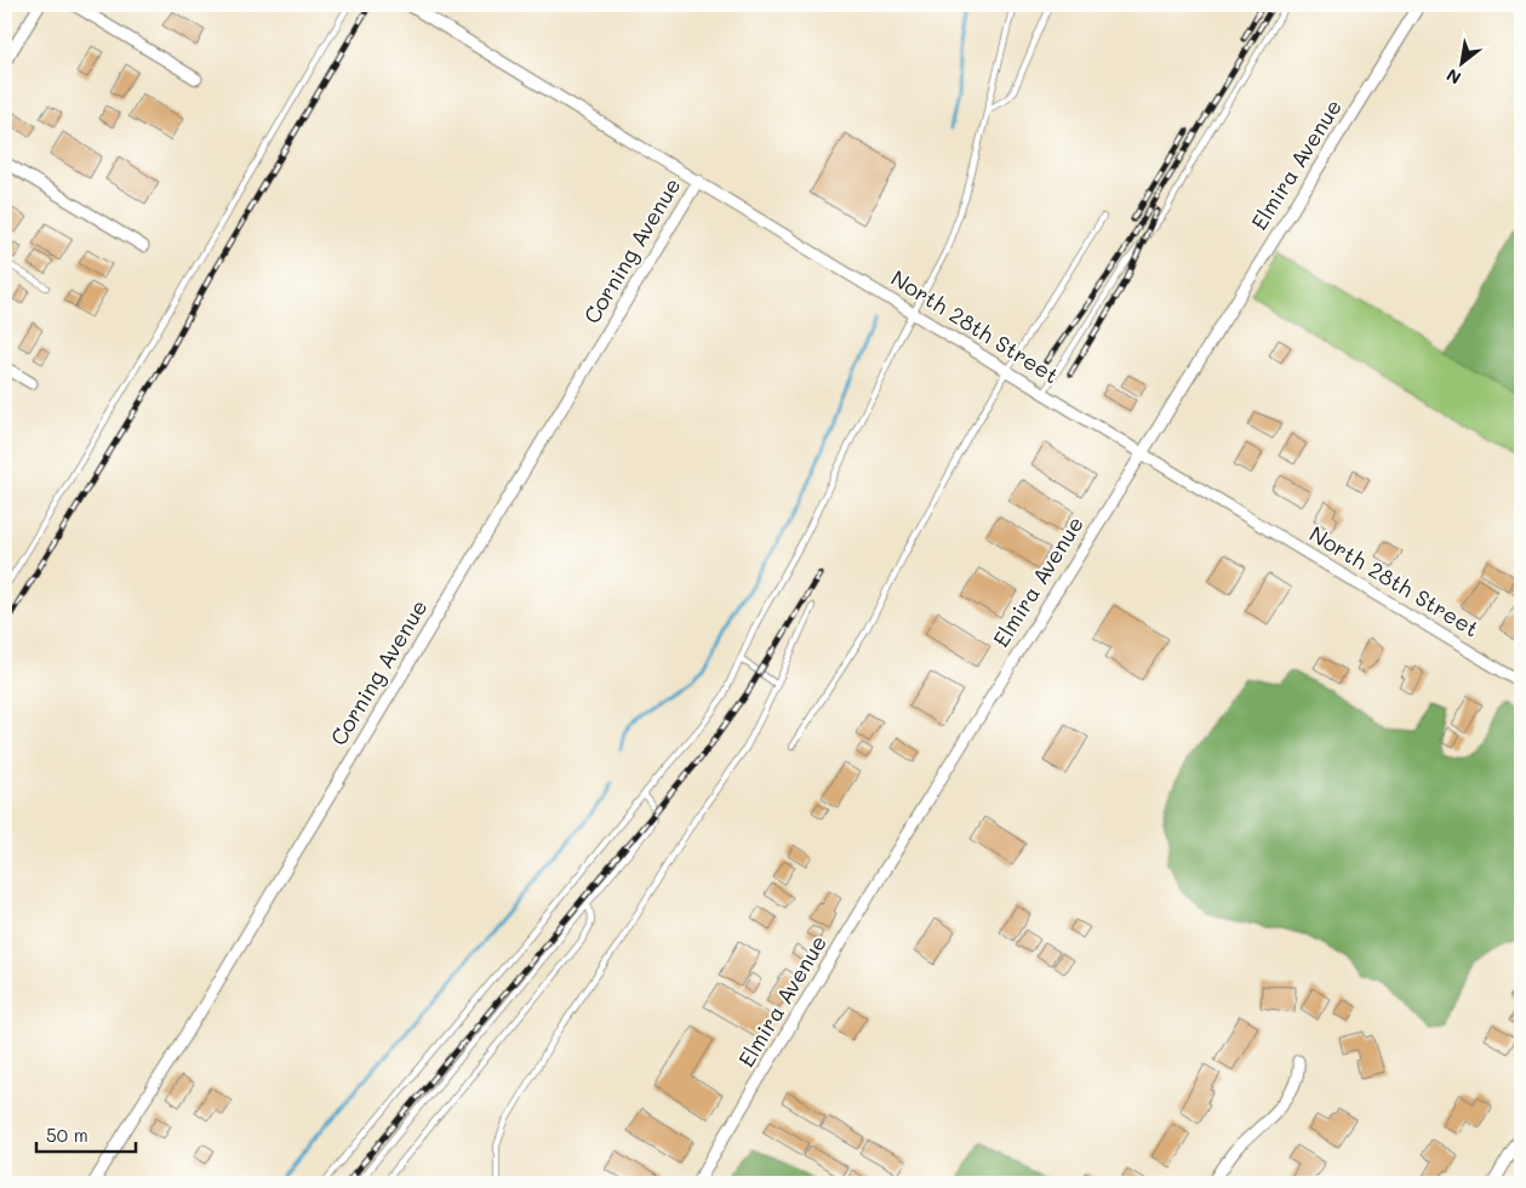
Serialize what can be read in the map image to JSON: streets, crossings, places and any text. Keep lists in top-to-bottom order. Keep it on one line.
{"streets":{"street":["Elmira Avenue","Corning Avenue","North 28th Street"]},"crossings":[["Elmira Avenue","North 28th Street"],["Corning Avenue","North 28th Street"]],"scale_bar":"50 m","north":"bottom left"}
